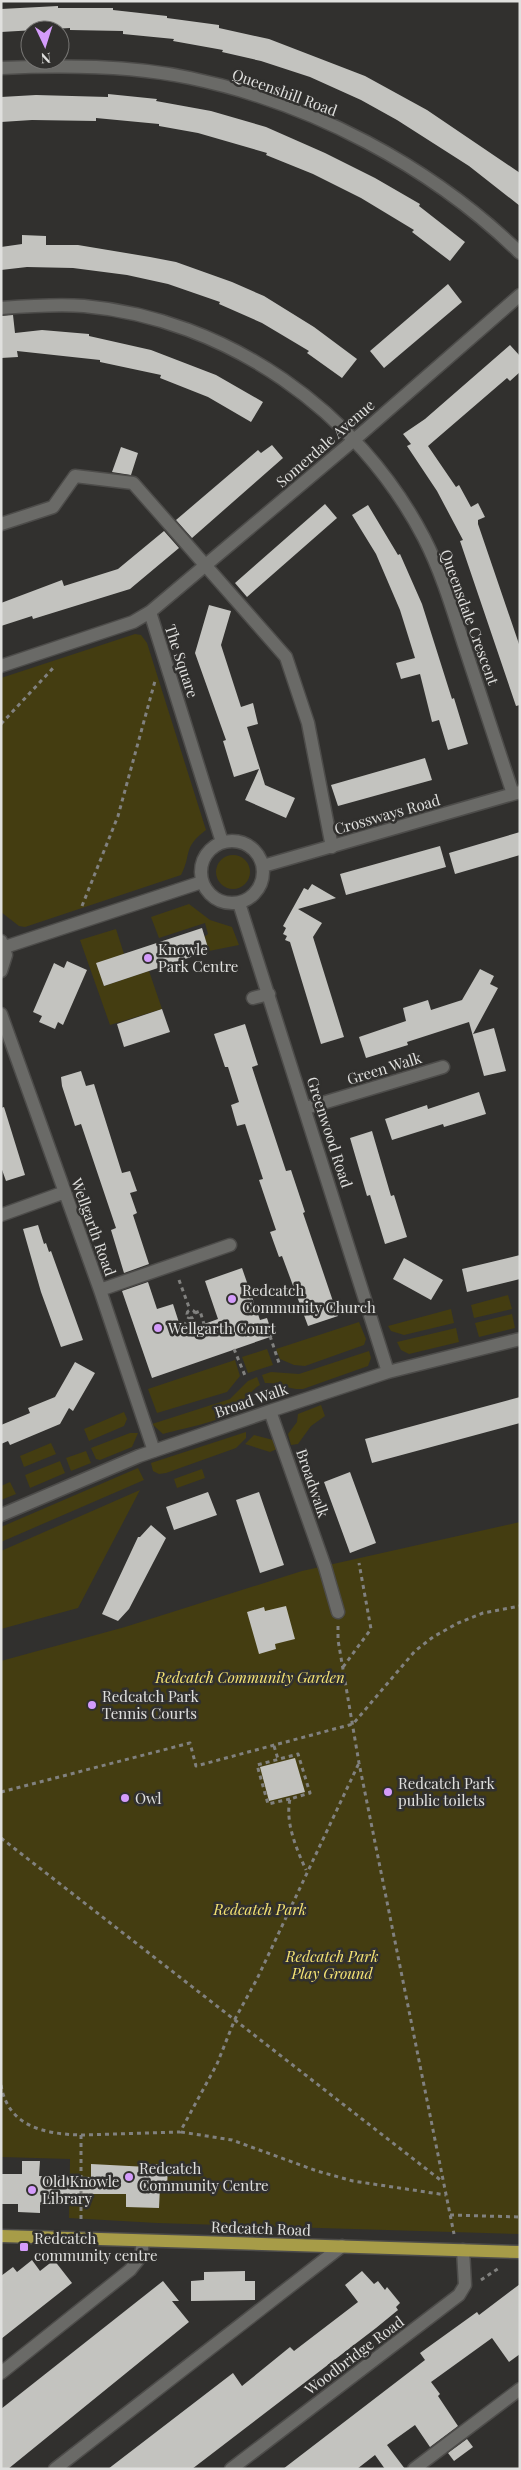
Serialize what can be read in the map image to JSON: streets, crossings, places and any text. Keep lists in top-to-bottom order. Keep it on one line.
{"streets":{"main road":["Redcatch Road"],"street":["Queenshill Road","Somerdale Avenue","Queensdale Crescent","The Square","Crossways Road","Green Walk","Greenwood Road","Wellgarth Road","Broad Walk","Broadwalk","Woodbridge Road"]},"crossings":[["Somerdale Avenue","Queensdale Crescent"],["Somerdale Avenue","The Square"],["Queensdale Crescent","Crossways Road"],["The Square","Crossways Road"],["The Square","Greenwood Road"],["Crossways Road","Greenwood Road"],["Green Walk","Greenwood Road"],["Greenwood Road","Broad Walk"],["Wellgarth Road","Broad Walk"],["Broad Walk","Broadwalk"]],"parks":["Redcatch Community Garden","Redcatch Park","Redcatch Park Play Ground"],"places":{"other":["Knowle Park Centre","Redcatch Community Church","Wellgarth Court","Redcatch Park Tennis Courts","Redcatch Park public toilets","Owl","Redcatch Community Centre","Old Knowle Library"],"transit":["Redcatch community centre"]},"north":"bottom"}
